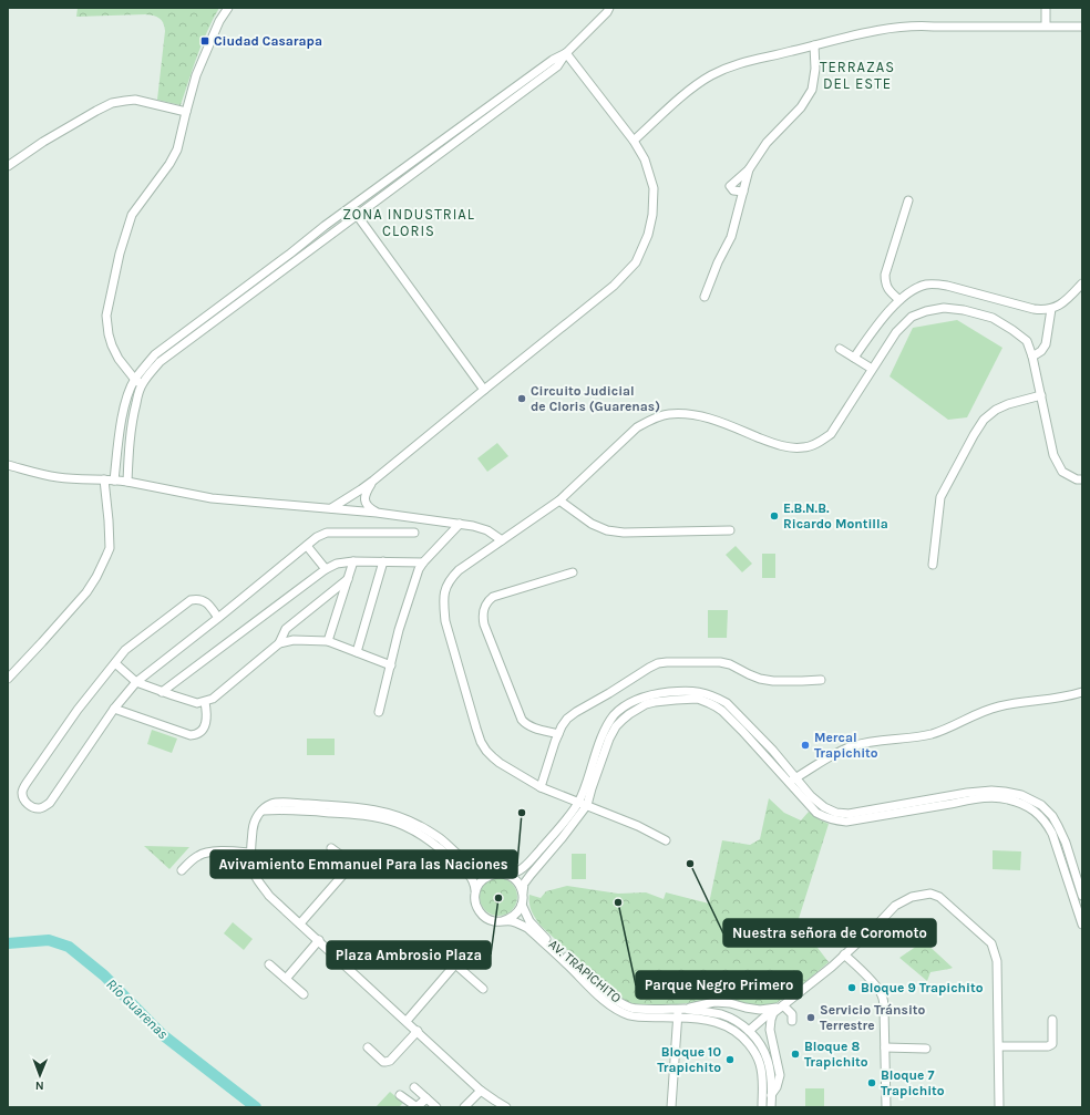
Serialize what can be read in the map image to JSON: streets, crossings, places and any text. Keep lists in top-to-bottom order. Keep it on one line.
{"streets":{"street":["AV. TRAPICHITO"]},"districts":["TERRAZAS DEL ESTE","ZONA INDUSTRIAL CLORIS"],"water":["Río Guarenas"],"places":{"transit":["Ciudad Casarapa"],"other":["Circuito Judicial de Cloris (Guarenas)","E.B.N.B. Ricardo Montilla","Mercal Trapichito","Avivamiento Emmanuel Para las Naciones","Nuestra señora de Coromoto","Plaza Ambrosio Plaza","Parque Negro Primero","Bloque 9 Trapichito","Servicio Tránsito Terrestre","Bloque 8 Trapichito","Bloque 10 Trapichito","Bloque 7 Trapichito"]},"north":"bottom"}
